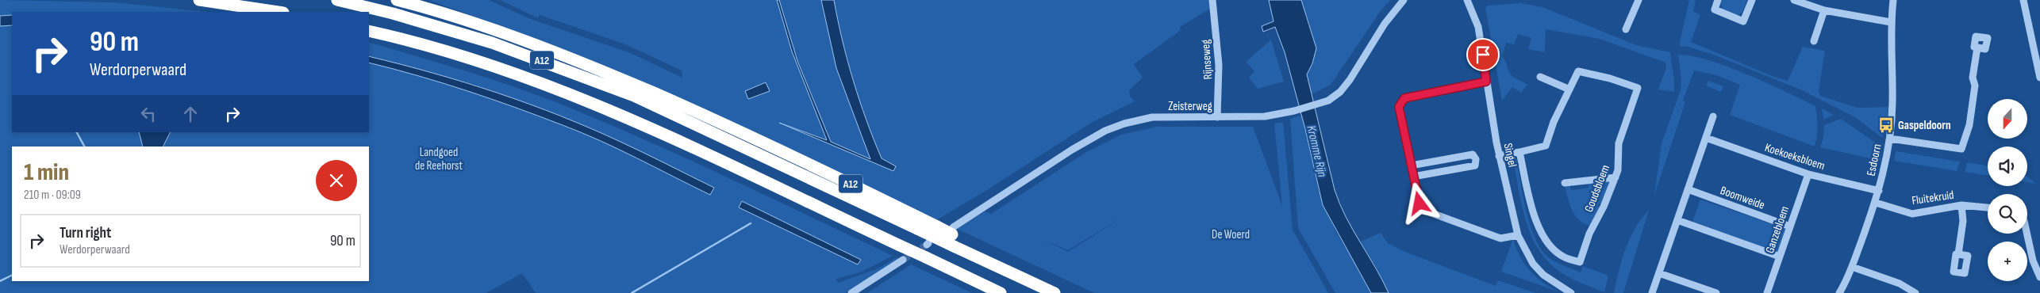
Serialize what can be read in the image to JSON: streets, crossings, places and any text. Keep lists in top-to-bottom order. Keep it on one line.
{"streets":{"highway":["A12"],"street":["Rijnseweg","Zeisterweg","Singel","Koekoeksbloem","Esdoorn","Goudsbloem","Boomweide","Fluitekruid","Ganzebloem"]},"crossings":[["Rijnseweg","Zeisterweg"],["A12","Zeisterweg"],["Singel","Goudsbloem"],["Koekoeksbloem","Esdoorn"],["Koekoeksbloem","Ganzebloem"],["Esdoorn","Fluitekruid"],["Boomweide","Ganzebloem"]],"water":["Kromme Rijn"],"parks":["Landgoed de Reehorst","De Woerd"],"places":{"bus stop":["Gaspeldoorn"]},"north":"bottom","page":{"turn":["90 m","Werdorperwaard"],"map_buttons":"+","heading":["1 min","210 m · 09:09"],"list":[{"name":"Turn right","note":"Werdorperwaard","value":"90 m"}]}}
